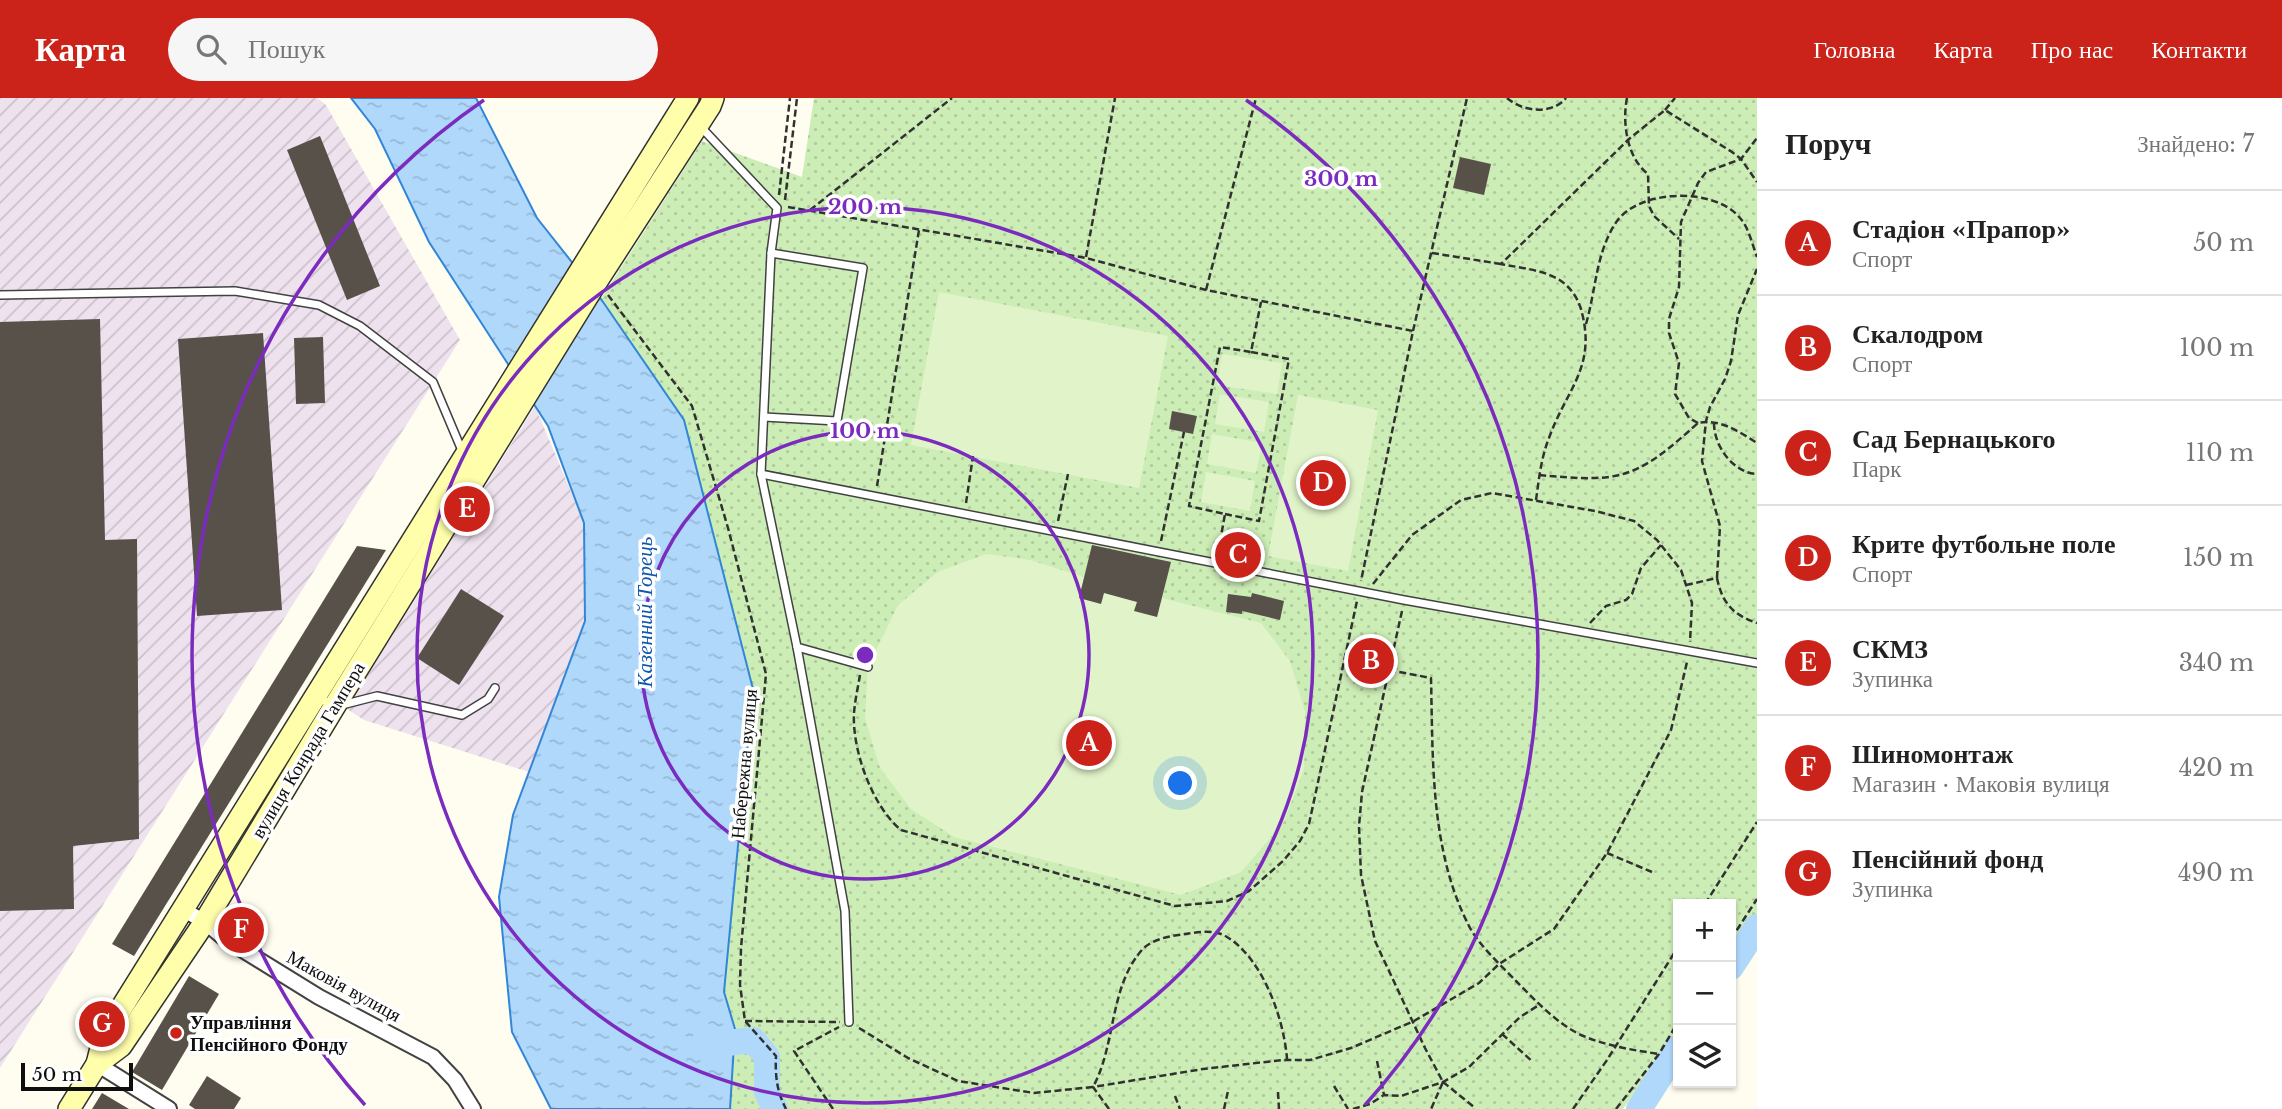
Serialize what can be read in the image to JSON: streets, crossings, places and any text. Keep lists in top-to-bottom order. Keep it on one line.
{"streets":{"main road":["вулиця Конрада Гампера"],"street":["Маковія вулиця"],"path":["Набережна вулиця"]},"crossings":[["вулиця Конрада Гампера","Маковія вулиця"]],"water":["Казенний Торець"],"places":["Управління Пенсійного Фонду"],"scale_bar":"50 m","page":{"header":"Карта","search":"Пошук","nav":["Головна","Карта","Про нас","Контакти"],"heading":["Поруч","Знайдено: 7"],"list":[{"mark":"A","name":"Стадіон «Прапор»","note":"Спорт","value":"50 m"},{"mark":"B","name":"Скалодром","note":"Спорт","value":"100 m"},{"mark":"C","name":"Сад Бернацького","note":"Парк","value":"110 m"},{"mark":"D","name":"Крите футбольне поле","note":"Спорт","value":"150 m"},{"mark":"E","name":"СКМЗ","note":"Зупинка","value":"340 m"},{"mark":"F","name":"Шиномонтаж","note":"Магазин · Маковія вулиця","value":"420 m"},{"mark":"G","name":"Пенсійний фонд","note":"Зупинка","value":"490 m"}],"pins":["D","E","C","B","A","F","G"],"map_buttons":["+","−"],"scale":"50 m"},"rings":["300 m","200 m","100 m"]}
